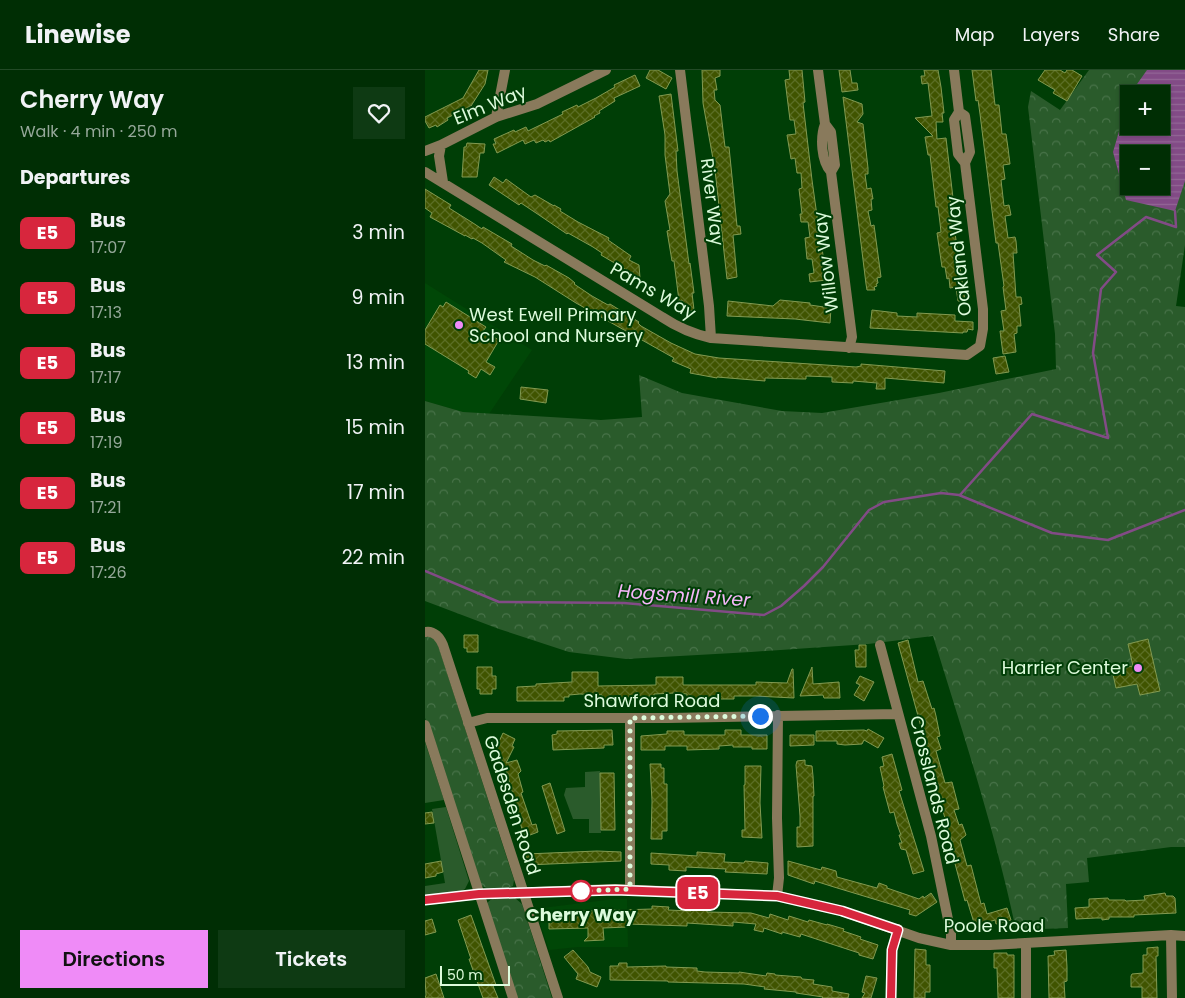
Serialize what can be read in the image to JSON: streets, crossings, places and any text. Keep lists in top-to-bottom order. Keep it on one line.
{"streets":{"street":["Elm Way","River Way","Oakland Way","Willow Way","Pams Way","Shawford Road","Crosslands Road","Gadesden Road","Poole Road"]},"crossings":[["Elm Way","Pams Way"],["River Way","Pams Way"],["Oakland Way","Pams Way"],["Willow Way","Pams Way"],["Shawford Road","Crosslands Road"],["Shawford Road","Gadesden Road"],["Crosslands Road","Poole Road"],["Gadesden Road","Poole Road"]],"water":["Hogsmill River"],"places":["West Ewell Primary School and Nursery","Harrier Center","Cherry Way"],"lines":["bus line E5"],"scale_bar":"50 m","page":{"header":"Linewise","nav":["Map","Layers","Share"],"heading":[["Cherry Way","Walk · 4 min · 250 m"],"Departures"],"on_map":"E5","map_buttons":["+","−"],"list":[{"mark":"E5","name":"Bus","note":"17:07","value":"3 min"},{"mark":"E5","name":"Bus","note":"17:13","value":"9 min"},{"mark":"E5","name":"Bus","note":"17:17","value":"13 min"},{"mark":"E5","name":"Bus","note":"17:19","value":"15 min"},{"mark":"E5","name":"Bus","note":"17:21","value":"17 min"},{"mark":"E5","name":"Bus","note":"17:26","value":"22 min"}],"buttons":["Directions","Tickets"],"scale":"50 m"}}
